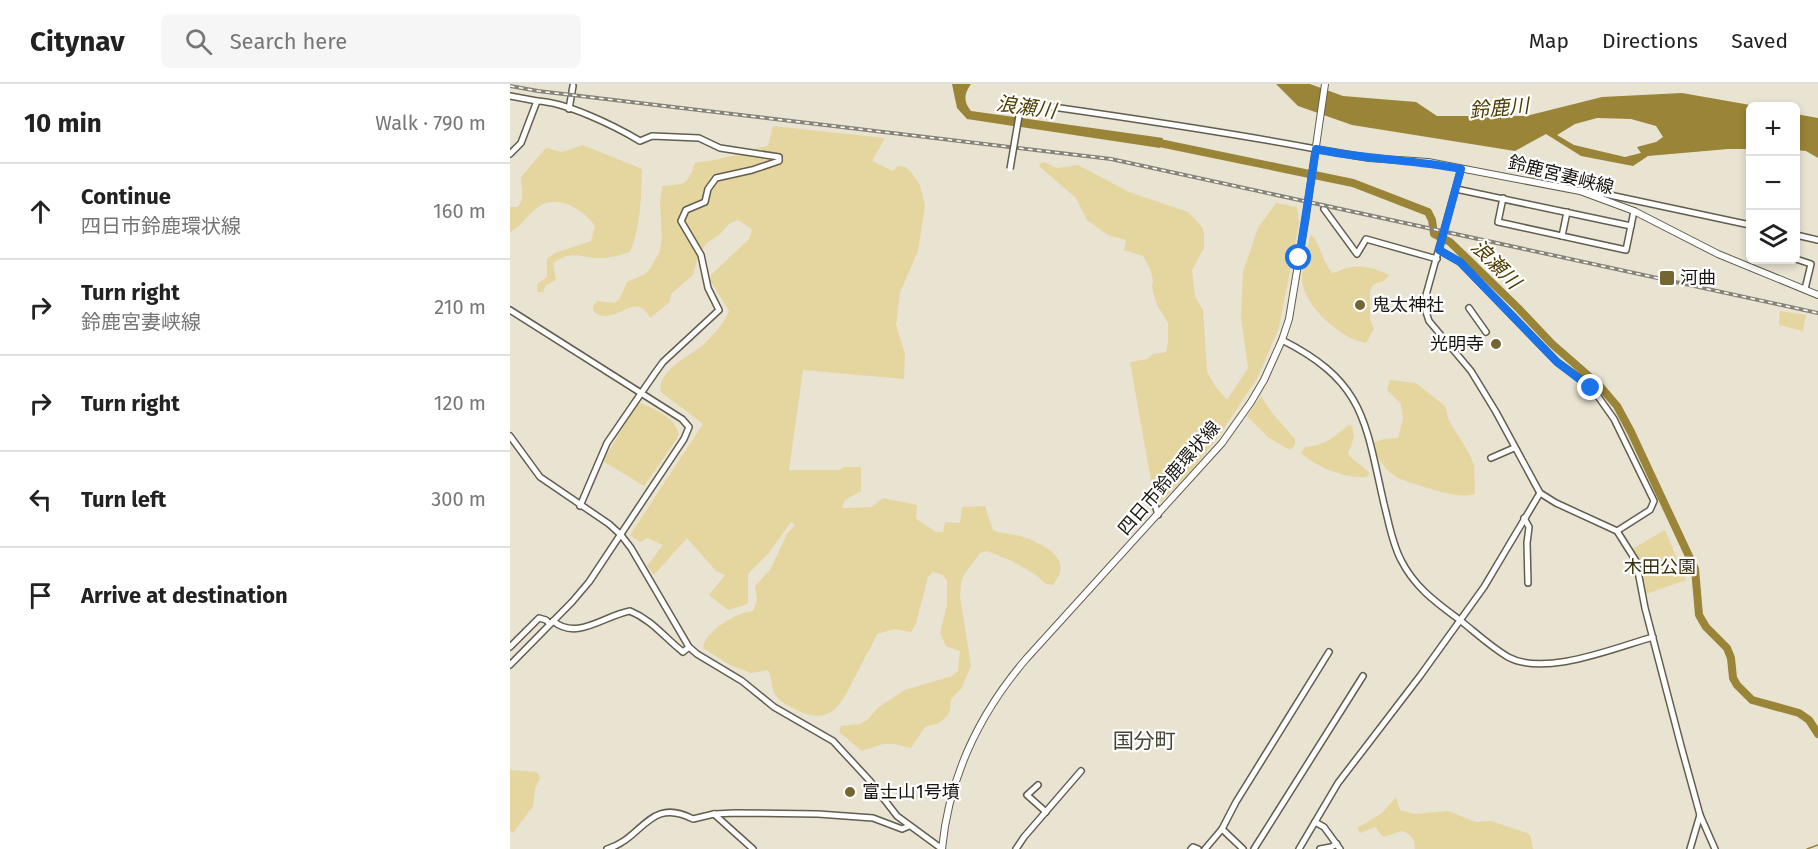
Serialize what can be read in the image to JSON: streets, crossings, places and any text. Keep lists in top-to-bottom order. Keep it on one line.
{"streets":{"main road":["鈴鹿宮妻峡線","四日市鈴鹿環状線"]},"crossings":[["鈴鹿宮妻峡線","四日市鈴鹿環状線"]],"districts":["国分町"],"water":["浪瀬川","鈴鹿川"],"parks":["木田公園"],"places":{"transit":["河曲"],"other":["鬼太神社","光明寺","富士山1号墳"]},"page":{"header":"Citynav","search":"Search here","nav":["Map","Directions","Saved"],"heading":["10 min","Walk · 790 m"],"map_buttons":["+","−"],"list":[["Continue","四日市鈴鹿環状線","160 m"],["Turn right","鈴鹿宮妻峡線","210 m"],["Turn right","120 m"],["Turn left","300 m"],"Arrive at destination"]}}
